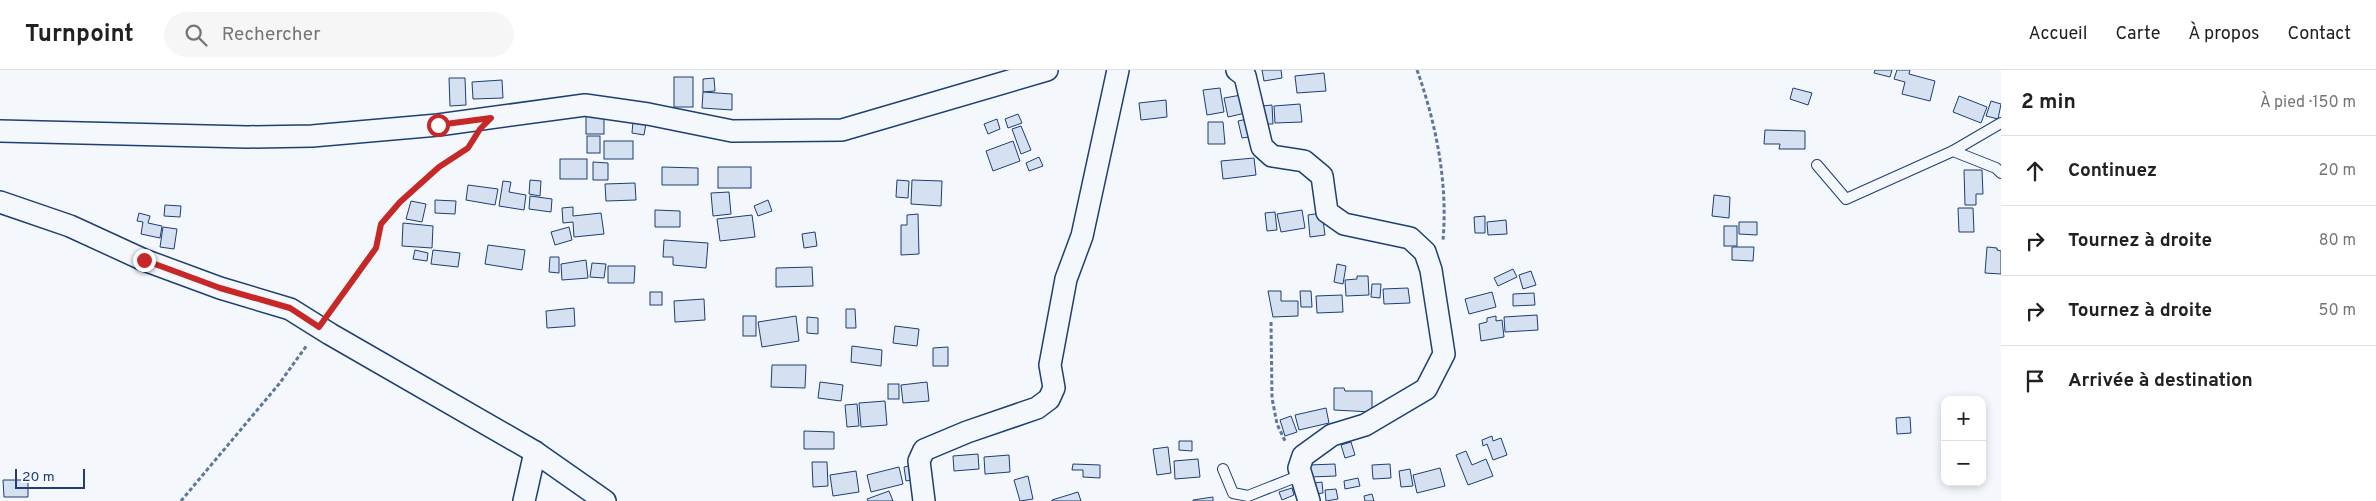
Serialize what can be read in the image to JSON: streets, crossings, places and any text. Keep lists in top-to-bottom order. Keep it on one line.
{"scale_bar":"20 m","page":{"header":"Turnpoint","search":"Rechercher","nav":["Accueil","Carte","À propos","Contact"],"heading":["2 min","À pied · 150 m"],"list":[["Continuez","20 m"],["Tournez à droite","80 m"],["Tournez à droite","50 m"],"Arrivée à destination"],"map_buttons":["+","−"],"scale":"20 m"}}
